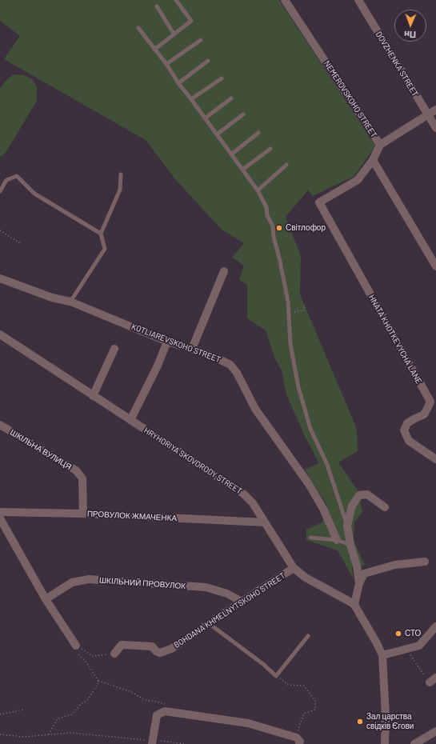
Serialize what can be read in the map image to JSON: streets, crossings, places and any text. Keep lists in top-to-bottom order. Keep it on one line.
{"streets":{"street":["DOVZHENKA STREET","NEMEROVSKOHO STREET","HNATA KHOTKEVYCHA LANE","KOTLIAREVSKOHO STREET","ШКІЛЬНА ВУЛИЦЯ","HRYHORIYA SKOVORODY STREET","ПРОВУЛОК ЖМАЧЕНКА","ШКІЛЬНИЙ ПРОВУЛОК","BOHDANA KHMELNYTSKOHO STREET"]},"crossings":[["NEMEROVSKOHO STREET","HNATA KHOTKEVYCHA LANE"],["ШКІЛЬНА ВУЛИЦЯ","ПРОВУЛОК ЖМАЧЕНКА"],["HRYHORIYA SKOVORODY STREET","ПРОВУЛОК ЖМАЧЕНКА"],["HRYHORIYA SKOVORODY STREET","BOHDANA KHMELNYTSKOHO STREET"],["ШКІЛЬНИЙ ПРОВУЛОК","BOHDANA KHMELNYTSKOHO STREET"]],"places":["Світлофор","СТО","Зал царства свідків Єгови"],"north":"bottom"}
